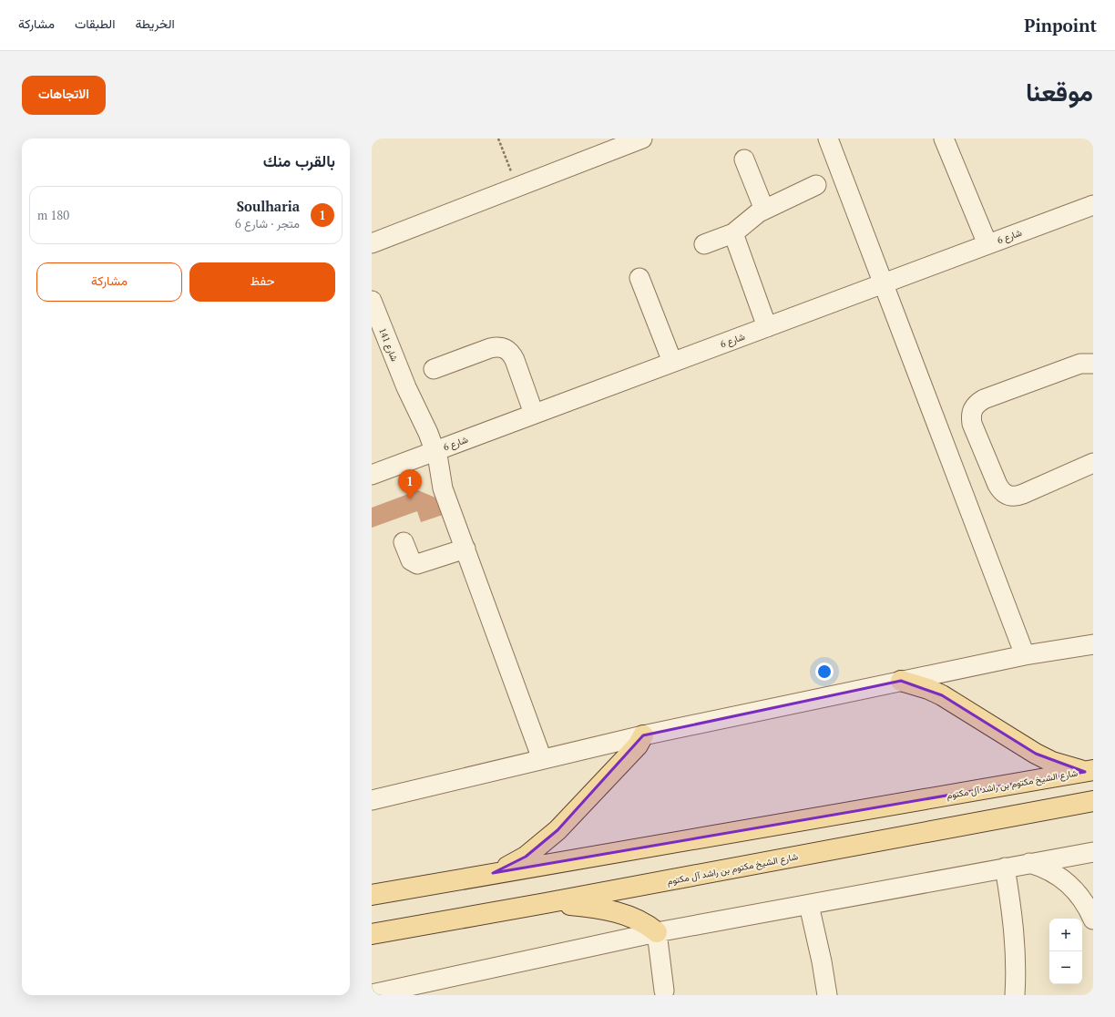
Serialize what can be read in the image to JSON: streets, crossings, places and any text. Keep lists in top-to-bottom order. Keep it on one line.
{"streets":{"main road":["شارع الشيخ مكتوم بن راشد آل مكتوم"],"street":["شارع 6","شارع 141"]},"crossings":[["شارع 6","شارع 141"]],"page":{"header":"Pinpoint","nav":["الخريطة","الطبقات","مشاركة"],"title":"موقعنا","buttons":["الاتجاهات",["حفظ","مشاركة"]],"heading":"بالقرب منك","list":[{"mark":"1","name":"Soulharia","note":"متجر · شارع 6","value":"180 m"}],"pins":"1","map_buttons":["+","−"]}}
